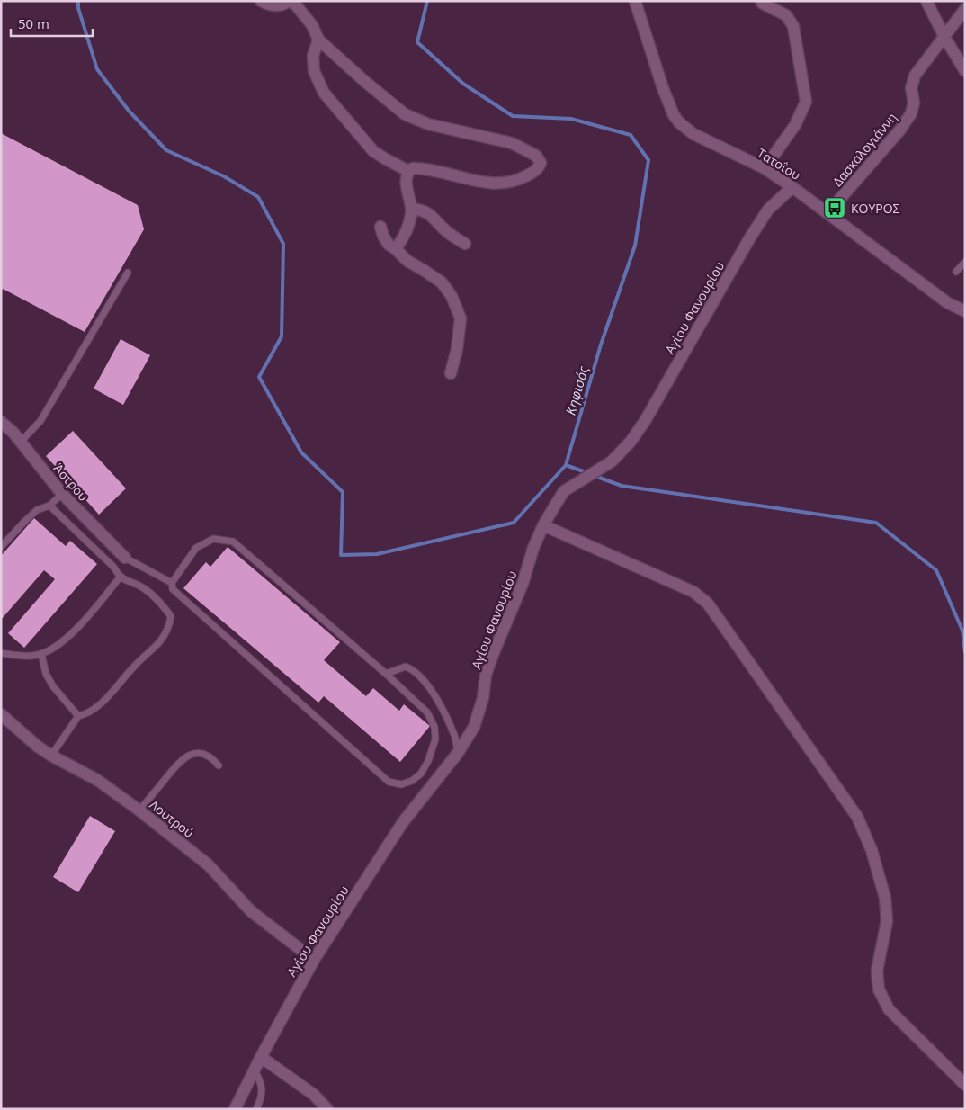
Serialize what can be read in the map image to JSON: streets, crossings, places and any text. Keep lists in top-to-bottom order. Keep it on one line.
{"streets":{"street":["Δασκαλογιάννη","Τατοΐου","Αγίου Φανουρίου","Άστρου","Λουτρού"]},"crossings":[["Δασκαλογιάννη","Τατοΐου"],["Τατοΐου","Αγίου Φανουρίου"],["Αγίου Φανουρίου","Λουτρού"]],"water":["Κηφισός"],"places":{"bus stop":["ΚΟΥΡΟΣ"]},"scale_bar":"50 m"}
